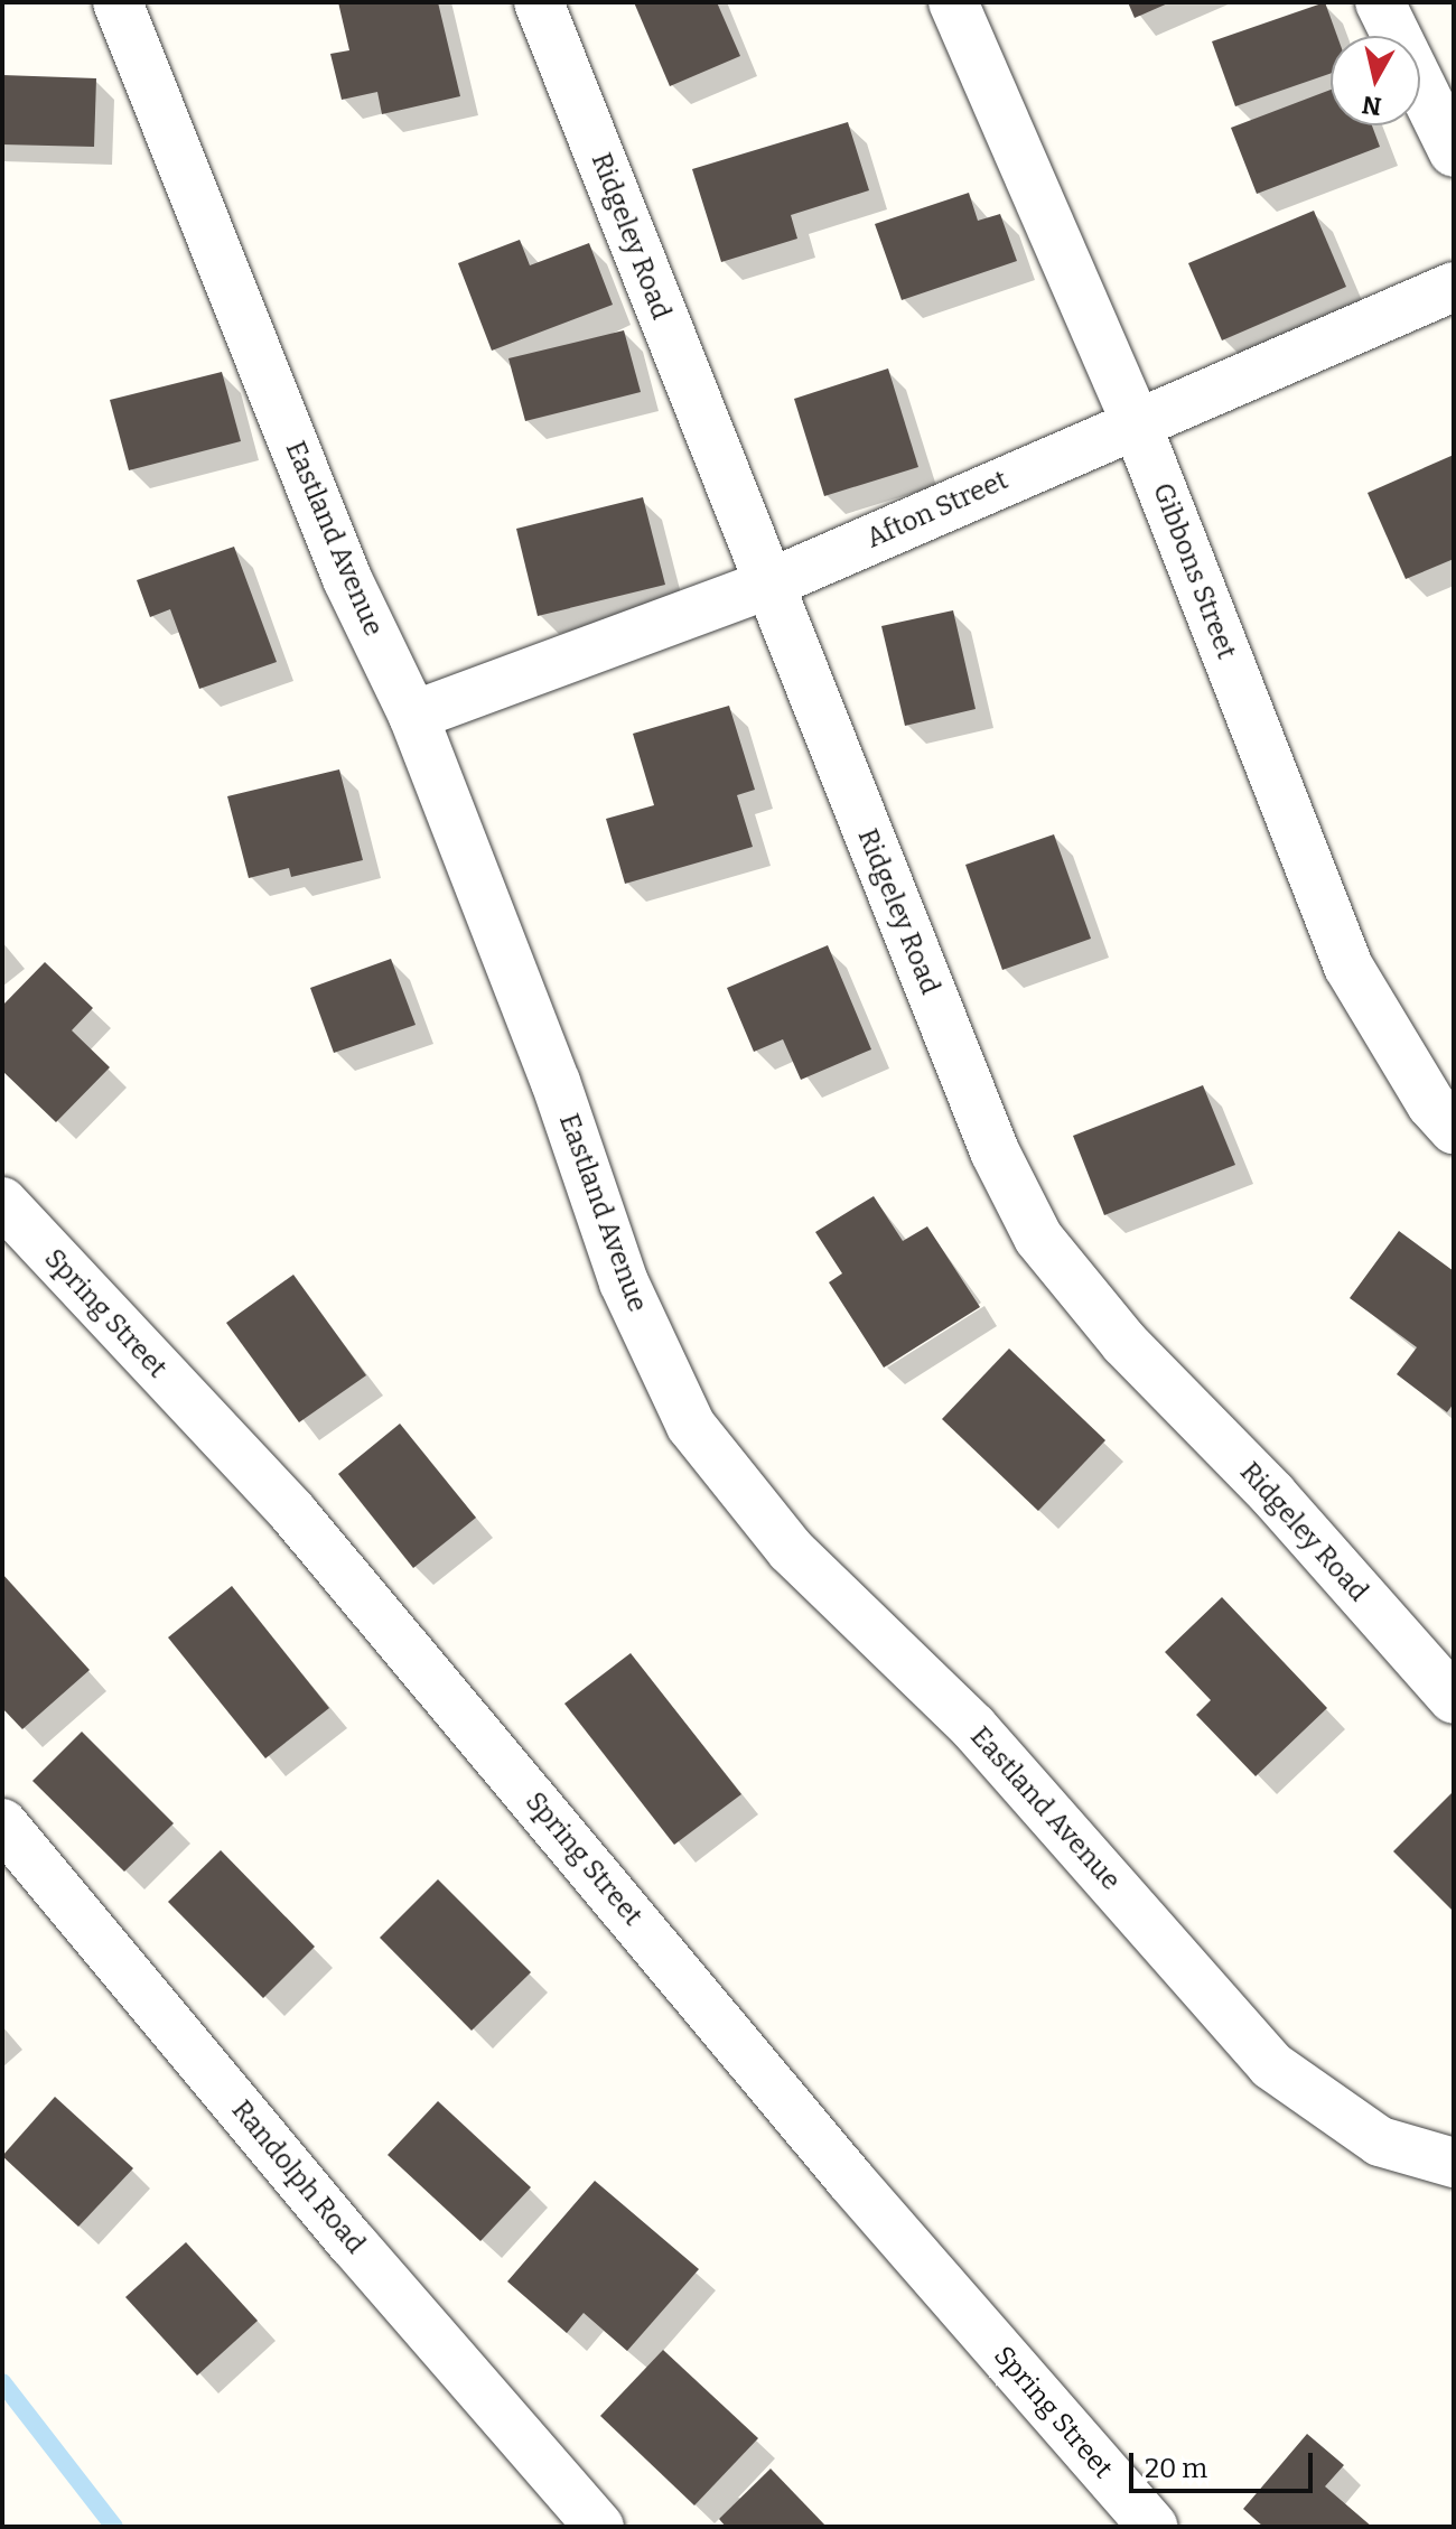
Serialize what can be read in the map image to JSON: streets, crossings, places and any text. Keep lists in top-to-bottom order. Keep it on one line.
{"streets":{"street":["Ridgeley Road","Afton Street","Eastland Avenue","Gibbons Street","Spring Street","Randolph Road"]},"crossings":[["Ridgeley Road","Afton Street"],["Afton Street","Eastland Avenue"],["Afton Street","Gibbons Street"]],"scale_bar":"20 m","north":"bottom"}
